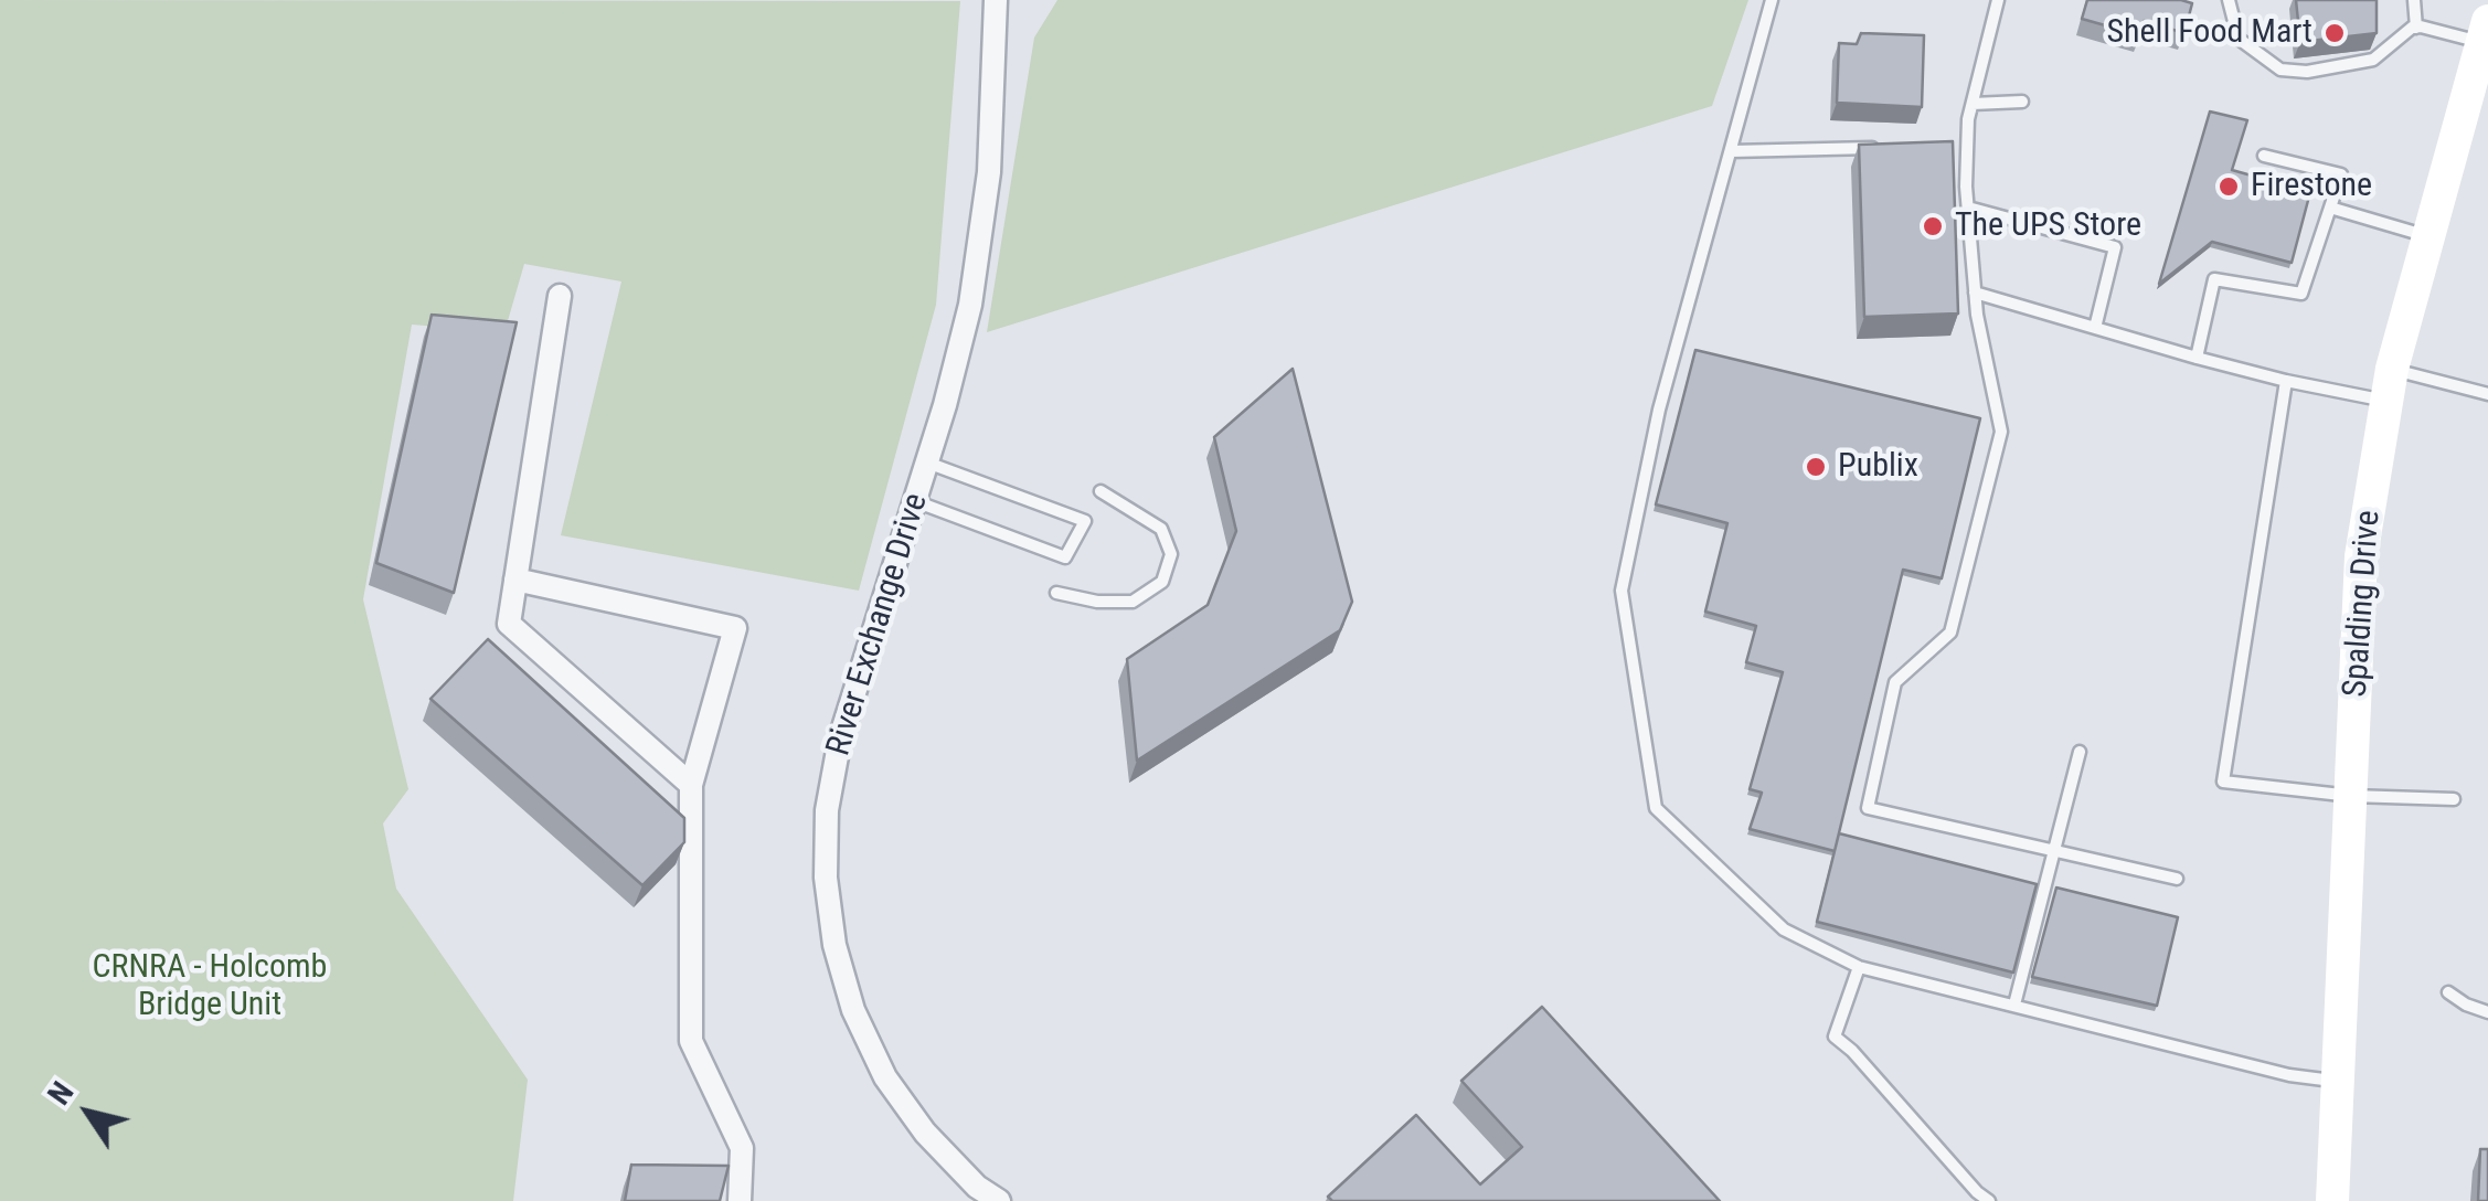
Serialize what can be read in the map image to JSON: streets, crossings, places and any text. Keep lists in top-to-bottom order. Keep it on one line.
{"streets":{"main road":["Spalding Drive"],"street":["River Exchange Drive"]},"parks":["CRNRA - Holcomb Bridge Unit"],"places":["Shell Food Mart","Firestone","The UPS Store","Publix"],"north":"top left"}
